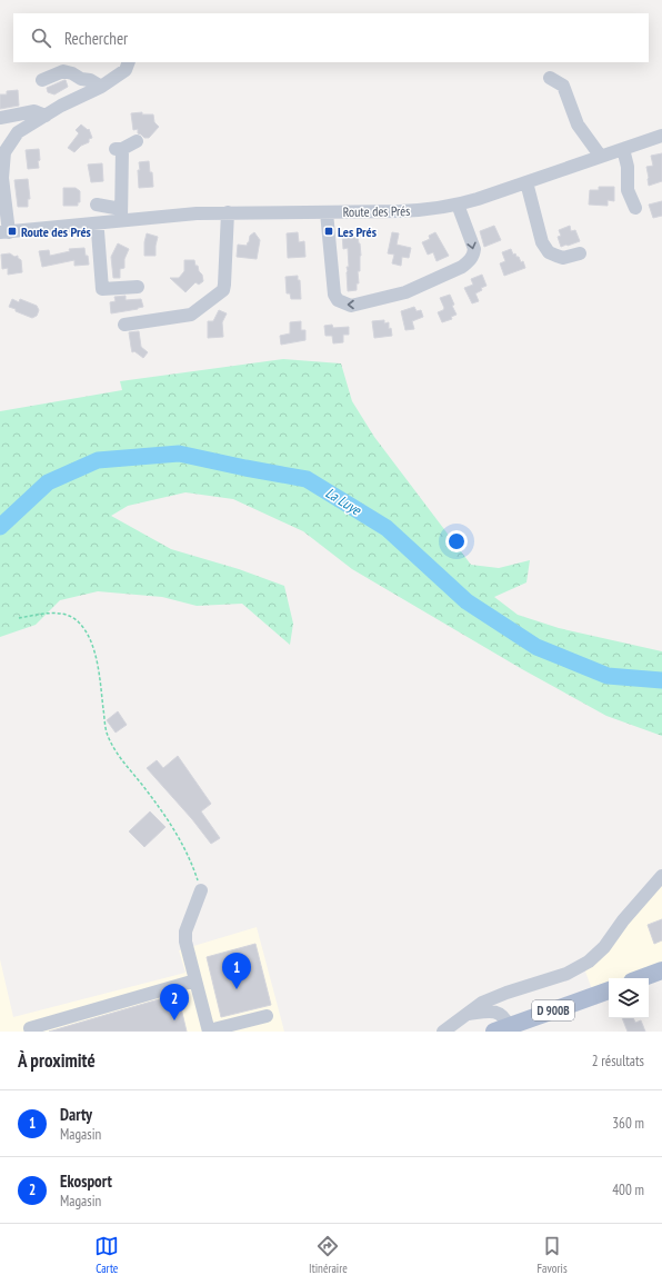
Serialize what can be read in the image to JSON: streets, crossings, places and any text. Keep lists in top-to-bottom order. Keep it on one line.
{"streets":{"main road":["D 900B"],"street":["Route des Prés"]},"water":["La Luye"],"places":{"transit":["Route des Prés","Les Prés"]},"page":{"search":"Rechercher","pins":["1","2"],"heading":["À proximité","2 résultats"],"list":[{"mark":"1","name":"Darty","note":"Magasin","value":"360 m"},{"mark":"2","name":"Ekosport","note":"Magasin","value":"400 m"}],"nav":["Carte","Itinéraire","Favoris"]}}
